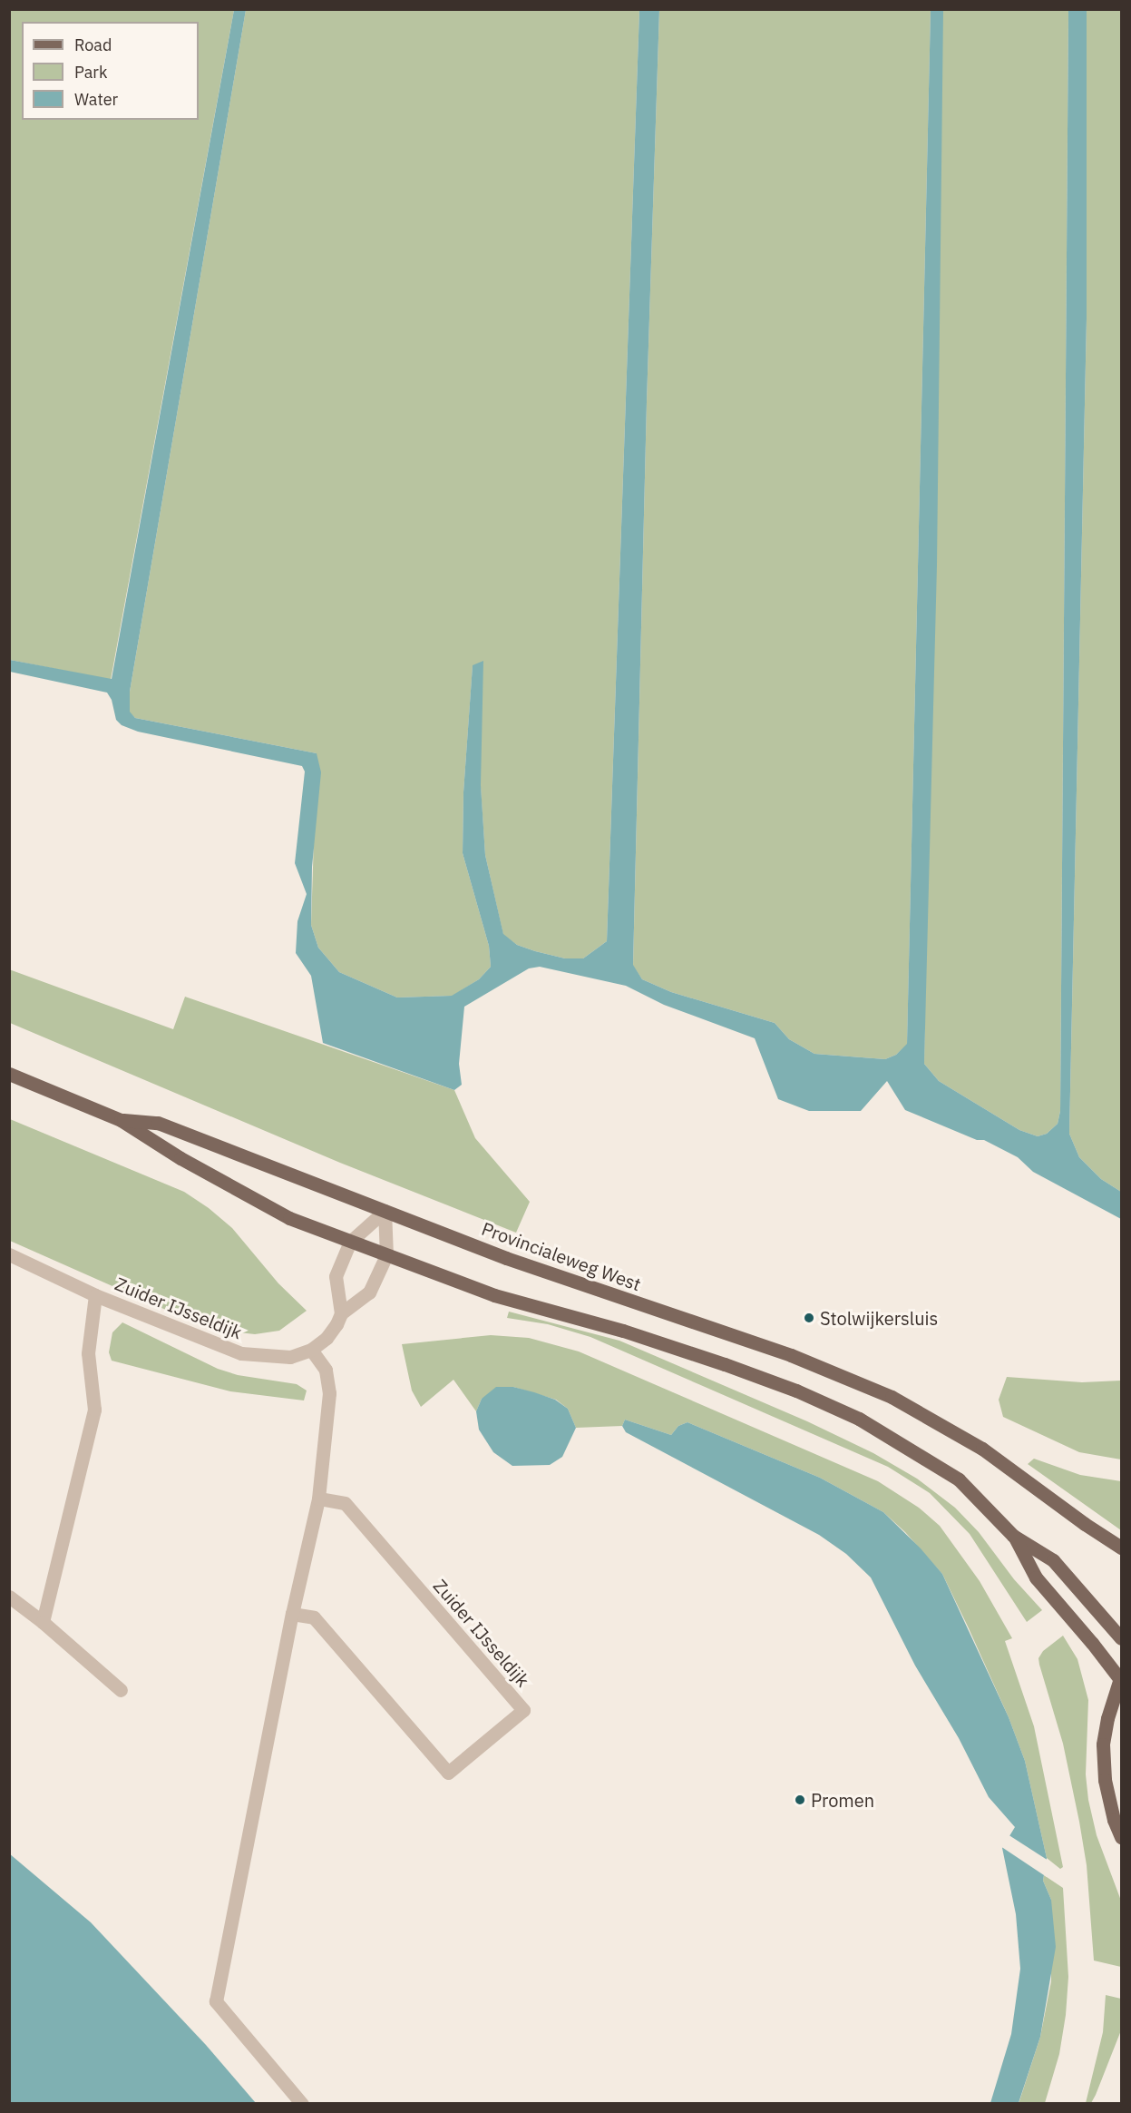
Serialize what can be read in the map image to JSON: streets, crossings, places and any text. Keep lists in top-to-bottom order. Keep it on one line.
{"streets":{"main road":["Provincialeweg West"],"street":["Zuider IJsseldijk"]},"crossings":[["Provincialeweg West","Zuider IJsseldijk"]],"places":["Stolwijkersluis","Promen"],"legend":["Road","Park","Water"]}
